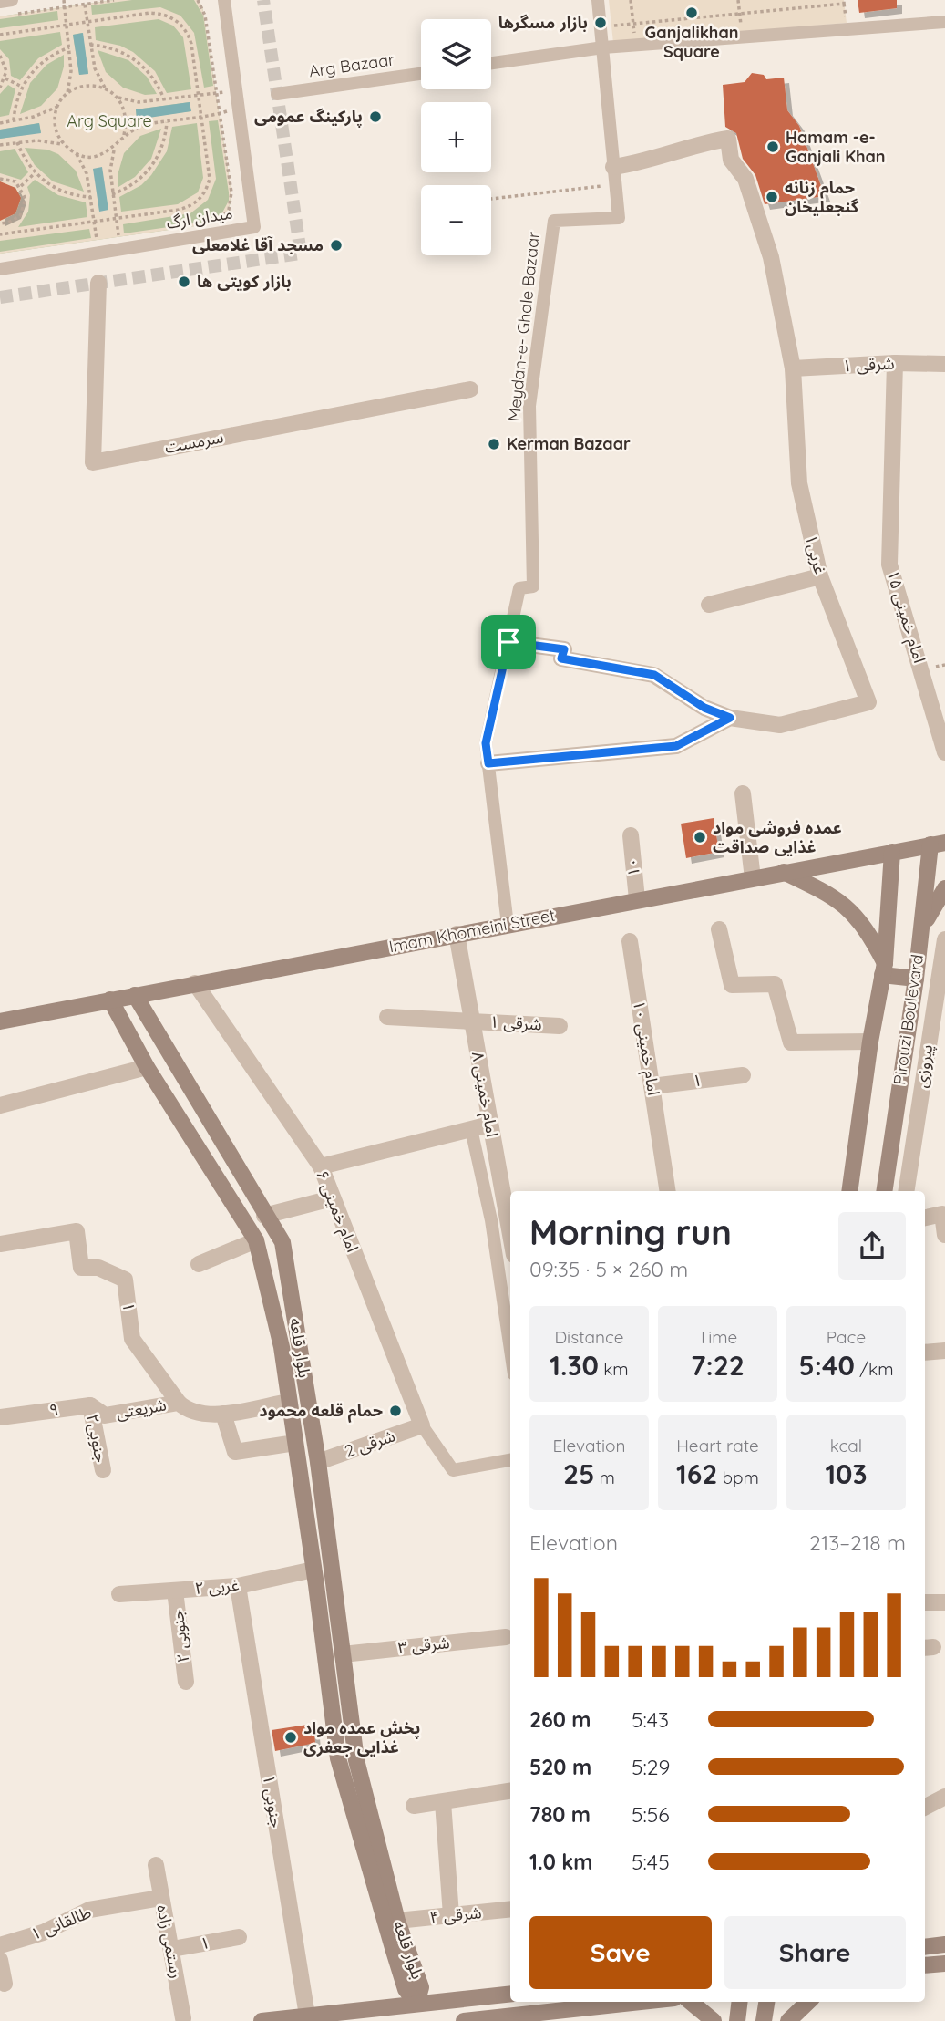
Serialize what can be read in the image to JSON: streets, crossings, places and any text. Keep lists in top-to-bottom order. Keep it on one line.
{"streets":{"main road":["Imam Khomeini Street","Pirouzi Boulevard","بلوار قلعه"],"street":["Arg Bazaar","میدان ارگ","Meydan-e- Ghale Bazaar","۱ شرقی","سرمست","غربی۱","امام خمینی ۱۵","۱۰","امام خمینی ۱۰","پیروزی","۱","امام خمینی ۸","امام خمینی ۶","شریعتی","۹","جنوبی۲","2 شرقی","۲ غربی","۲ جنوبی","۳ شرقی","۱ جنوبی","شرقی ۴","طالقانی ۱","رستمی زاده"]},"crossings":[["Meydan-e- Ghale Bazaar","غربی۱"],["Meydan-e- Ghale Bazaar","Imam Khomeini Street"],["۱ شرقی","غربی۱"],["۱ شرقی","امام خمینی ۱۵"],["۱ شرقی","امام خمینی ۸"],["۱۰","Imam Khomeini Street"],["Imam Khomeini Street","Pirouzi Boulevard"],["Imam Khomeini Street","امام خمینی ۸"],["Imam Khomeini Street","امام خمینی ۶"],["Imam Khomeini Street","بلوار قلعه"],["امام خمینی ۱۰","۱"],["۱","شریعتی"],["۱","رستمی زاده"],["امام خمینی ۶","2 شرقی"],["بلوار قلعه","شریعتی"],["بلوار قلعه","2 شرقی"],["بلوار قلعه","۲ غربی"],["بلوار قلعه","۳ شرقی"],["بلوار قلعه","شرقی ۴"],["شریعتی","۹"],["شریعتی","جنوبی۲"],["۹","جنوبی۲"],["۲ غربی","۲ جنوبی"],["۲ غربی","۱ جنوبی"],["طالقانی ۱","رستمی زاده"]],"parks":["Arg Square"],"places":["Ganjalikhan Square","بازار مسگرها","پارکینگ عمومی","Hamam -e- Ganjali Khan","حمام زنانه گنجعلیخان","مسجد آقا غلامعلی","بازار کویتی ها","Kerman Bazaar","عمده فروشی مواد غذایی صداقت","حمام قلعه محمود","پخش عمده مواد غذایی جعفری"],"page":{"map_buttons":["+","−"],"heading":["Morning run","09:35 · 5 × 260 m"],"stats":[["Distance","1.30 km"],["Time","7:22"],["Pace","5:40 /km"],["Elevation","25 m"],["Heart rate","162 bpm"],["kcal","103"]],"chart":["Elevation","213–218 m"],"list":[{"name":"260 m","note":"5:43"},{"name":"520 m","note":"5:29"},{"name":"780 m","note":"5:56"},{"name":"1.0 km","note":"5:45"}],"buttons":["Save","Share"]}}
